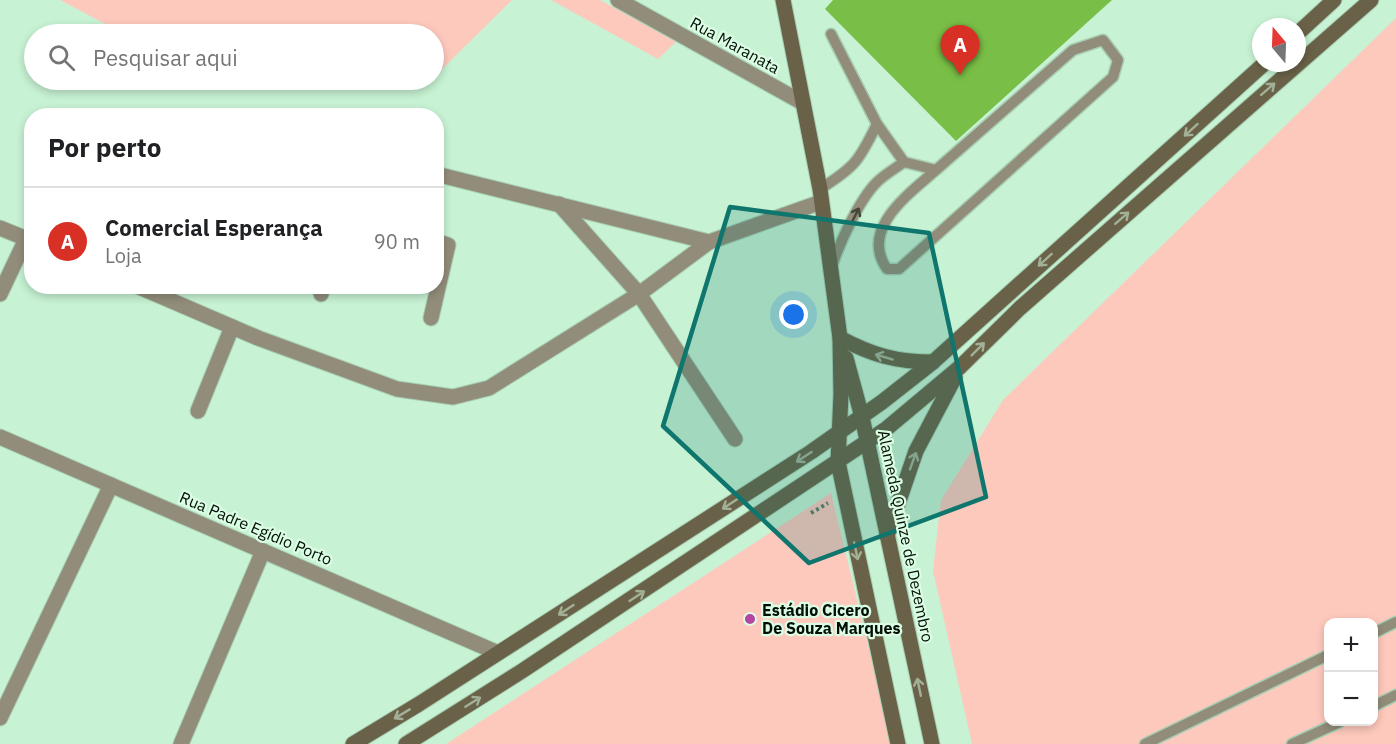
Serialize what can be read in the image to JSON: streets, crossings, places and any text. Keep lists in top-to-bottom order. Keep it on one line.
{"streets":{"main road":["Alameda Quinze de Dezembro"],"street":["Rua Maranata","Rua Padre Egídio Porto"]},"crossings":[["Rua Maranata","Alameda Quinze de Dezembro"]],"places":["Estádio Cicero De Souza Marques"],"north":"top","page":{"search":"Pesquisar aqui","pins":"A","heading":"Por perto","list":[{"mark":"A","name":"Comercial Esperança","note":"Loja","value":"90 m"}],"map_buttons":["+","−"]}}
